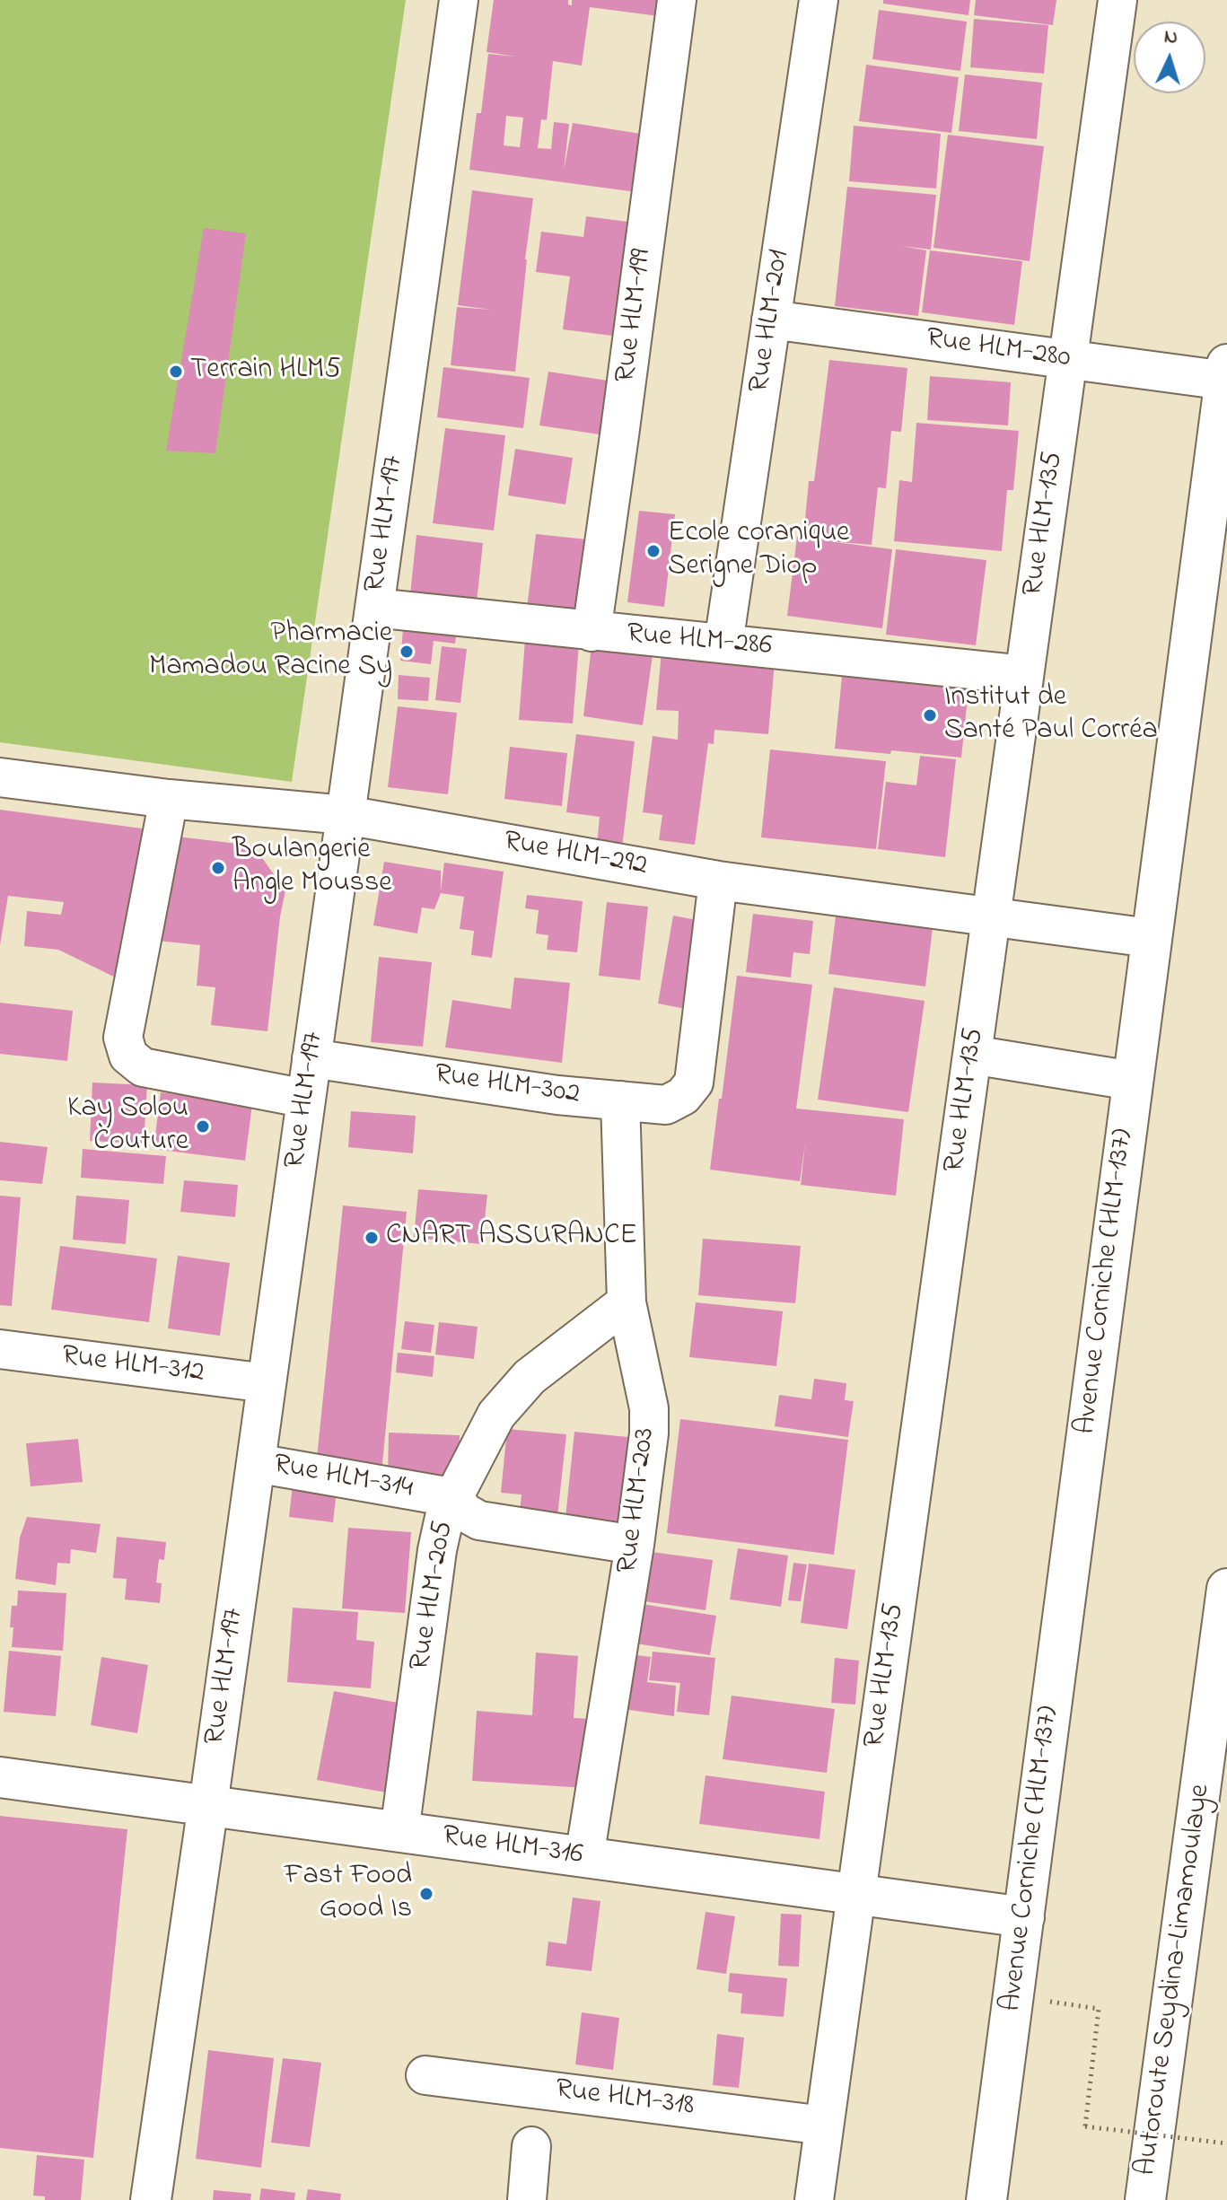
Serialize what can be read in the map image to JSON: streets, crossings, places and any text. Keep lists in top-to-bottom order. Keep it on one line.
{"streets":{"main road":["Rue HLM-197","Avenue Corniche (HLM-137)","Rue HLM-316","Autoroute Seydina-Limamoulaye"],"street":["Rue HLM-199","Rue HLM-201","Rue HLM-280","Rue HLM-135","Rue HLM-286","Rue HLM-292","Rue HLM-302","Rue HLM-312","Rue HLM-314","Rue HLM-203","Rue HLM-205","Rue HLM-318"]},"crossings":[["Rue HLM-199","Rue HLM-286"],["Rue HLM-201","Rue HLM-280"],["Rue HLM-201","Rue HLM-286"],["Rue HLM-280","Rue HLM-135"],["Rue HLM-280","Avenue Corniche (HLM-137)"],["Rue HLM-197","Rue HLM-286"],["Rue HLM-197","Rue HLM-292"],["Rue HLM-197","Rue HLM-302"],["Rue HLM-197","Rue HLM-312"],["Rue HLM-197","Rue HLM-314"],["Rue HLM-197","Rue HLM-316"],["Rue HLM-135","Rue HLM-286"],["Rue HLM-135","Rue HLM-292"],["Rue HLM-135","Rue HLM-316"],["Rue HLM-135","Rue HLM-318"],["Rue HLM-292","Rue HLM-302"],["Rue HLM-292","Avenue Corniche (HLM-137)"],["Rue HLM-302","Rue HLM-203"],["Avenue Corniche (HLM-137)","Rue HLM-316"],["Rue HLM-314","Rue HLM-203"],["Rue HLM-314","Rue HLM-205"],["Rue HLM-203","Rue HLM-205"],["Rue HLM-203","Rue HLM-316"],["Rue HLM-205","Rue HLM-316"]],"places":["Terrain HLM5","Ecole coranique Serigne Diop","Pharmacie Mamadou Racine Sy","Institut de Santé Paul Corréa","Boulangerie Angle Mousse","Kay Solou Couture","CNART ASSURANCE","Fast Food Good Is"],"north":"top"}
